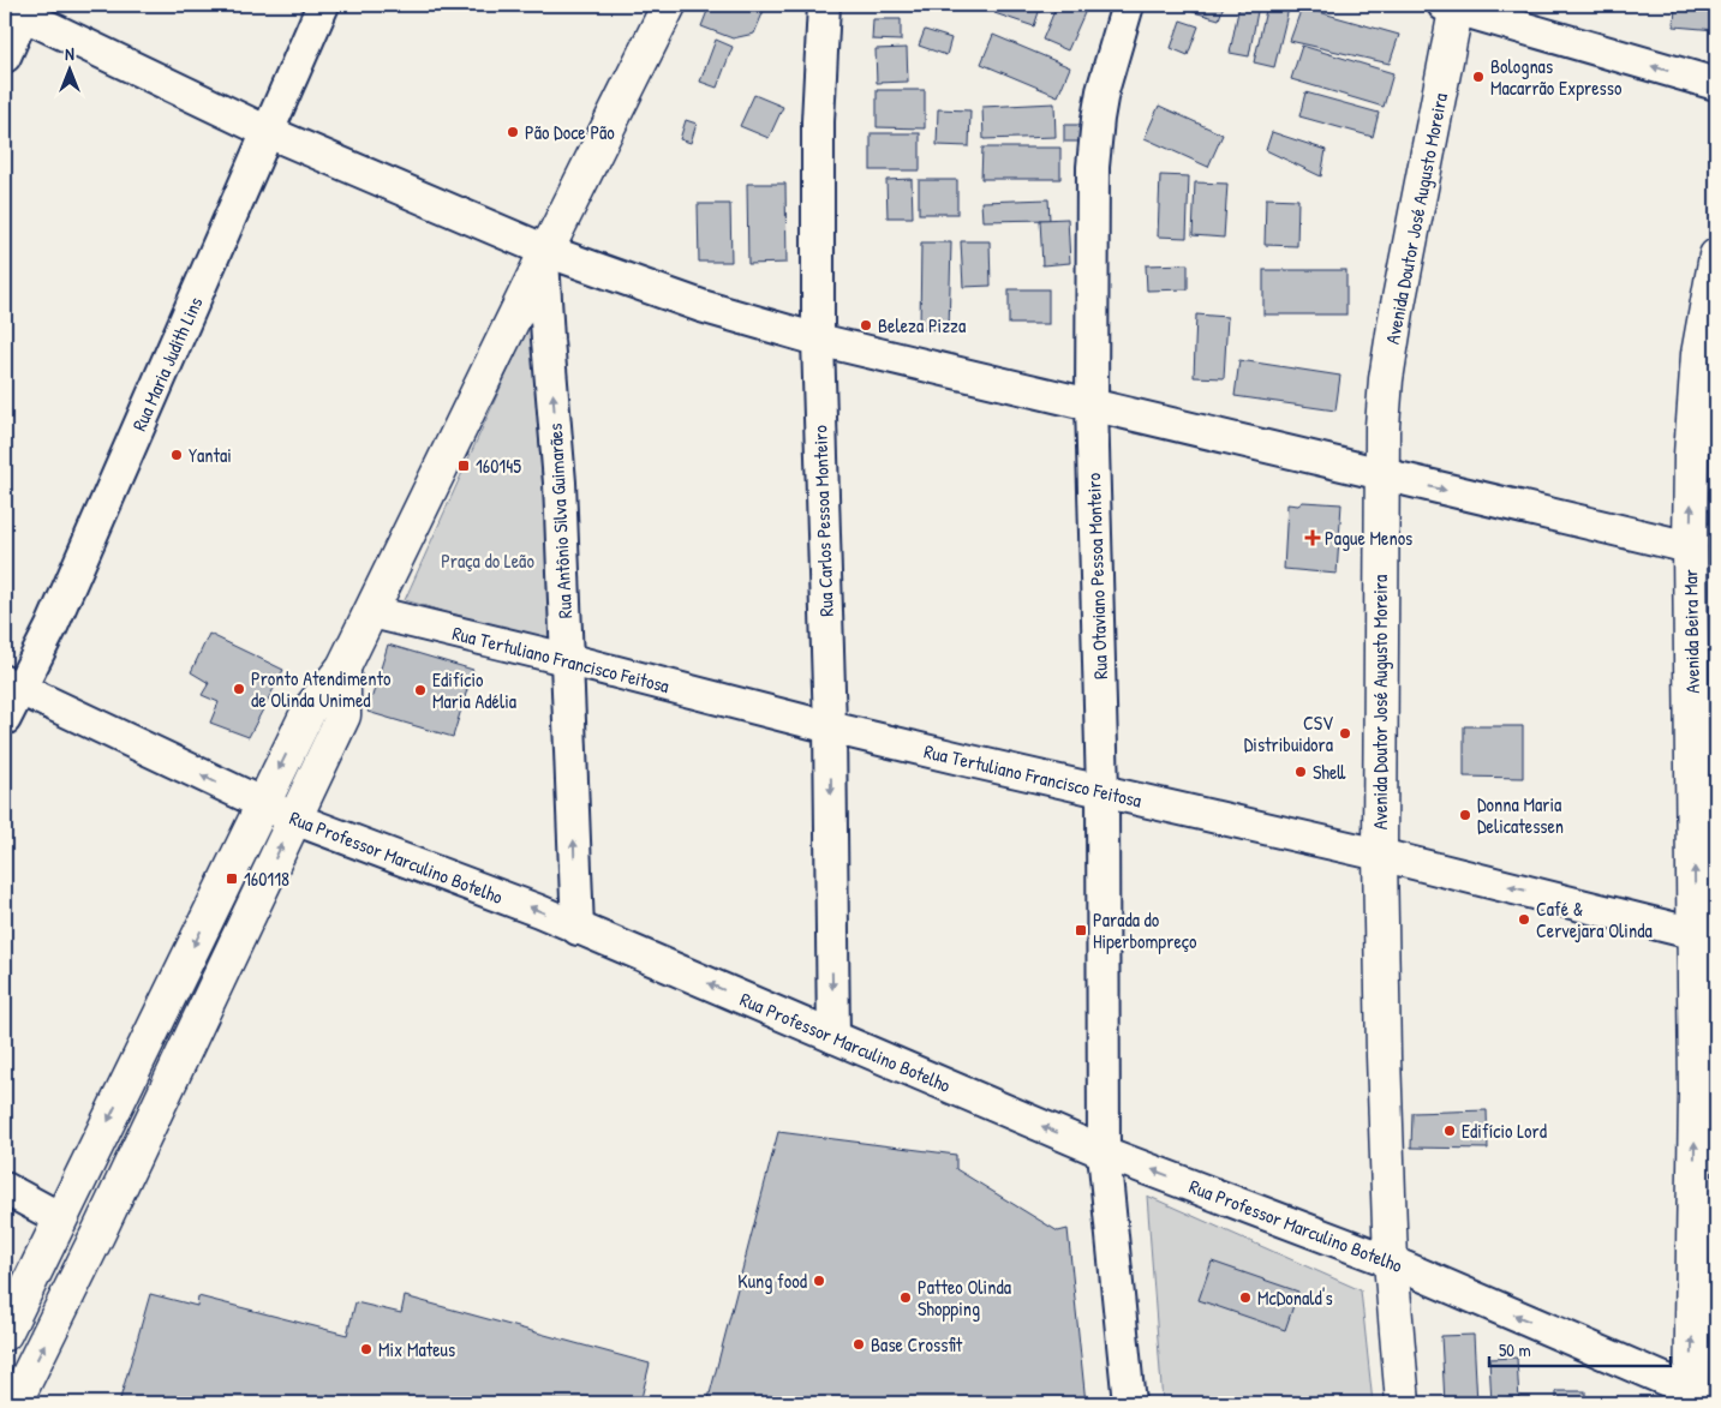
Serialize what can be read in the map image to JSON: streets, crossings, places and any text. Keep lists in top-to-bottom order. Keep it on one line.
{"streets":{"main road":["Avenida Doutor José Augusto Moreira","Avenida Beira Mar"],"street":["Rua Maria Judith Lins","Rua Antônio Silva Guimarães","Rua Carlos Pessoa Monteiro","Rua Otaviano Pessoa Monteiro","Rua Tertuliano Francisco Feitosa","Rua Professor Marculino Botelho"]},"crossings":[["Avenida Doutor José Augusto Moreira","Rua Tertuliano Francisco Feitosa"],["Avenida Doutor José Augusto Moreira","Rua Professor Marculino Botelho"],["Rua Maria Judith Lins","Rua Professor Marculino Botelho"],["Rua Antônio Silva Guimarães","Rua Tertuliano Francisco Feitosa"],["Rua Antônio Silva Guimarães","Rua Professor Marculino Botelho"],["Rua Carlos Pessoa Monteiro","Rua Tertuliano Francisco Feitosa"],["Rua Carlos Pessoa Monteiro","Rua Professor Marculino Botelho"],["Rua Otaviano Pessoa Monteiro","Rua Tertuliano Francisco Feitosa"],["Rua Otaviano Pessoa Monteiro","Rua Professor Marculino Botelho"],["Avenida Beira Mar","Rua Tertuliano Francisco Feitosa"],["Avenida Beira Mar","Rua Professor Marculino Botelho"]],"one_way":["Rua Antônio Silva Guimarães","Avenida Beira Mar","Rua Professor Marculino Botelho"],"parks":["Praça do Leão"],"places":{"other":["Bolognas Macarrão Expresso","Pão Doce Pão","Beleza Pizza","Yantai","Pronto Atendimento de Olinda Unimed","Edifício Maria Adélia","CSV Distribuidora","Shell","Donna Maria Delicatessen","Café & Cervejara Olinda","Edifício Lord","Kung food","Patteo Olinda Shopping","McDonald's","Base Crossfit","Mix Mateus"],"transit":["160145","160118","Parada do Hiperbompreço"],"health":["Pague Menos"]},"scale_bar":"50 m","north":"top"}
